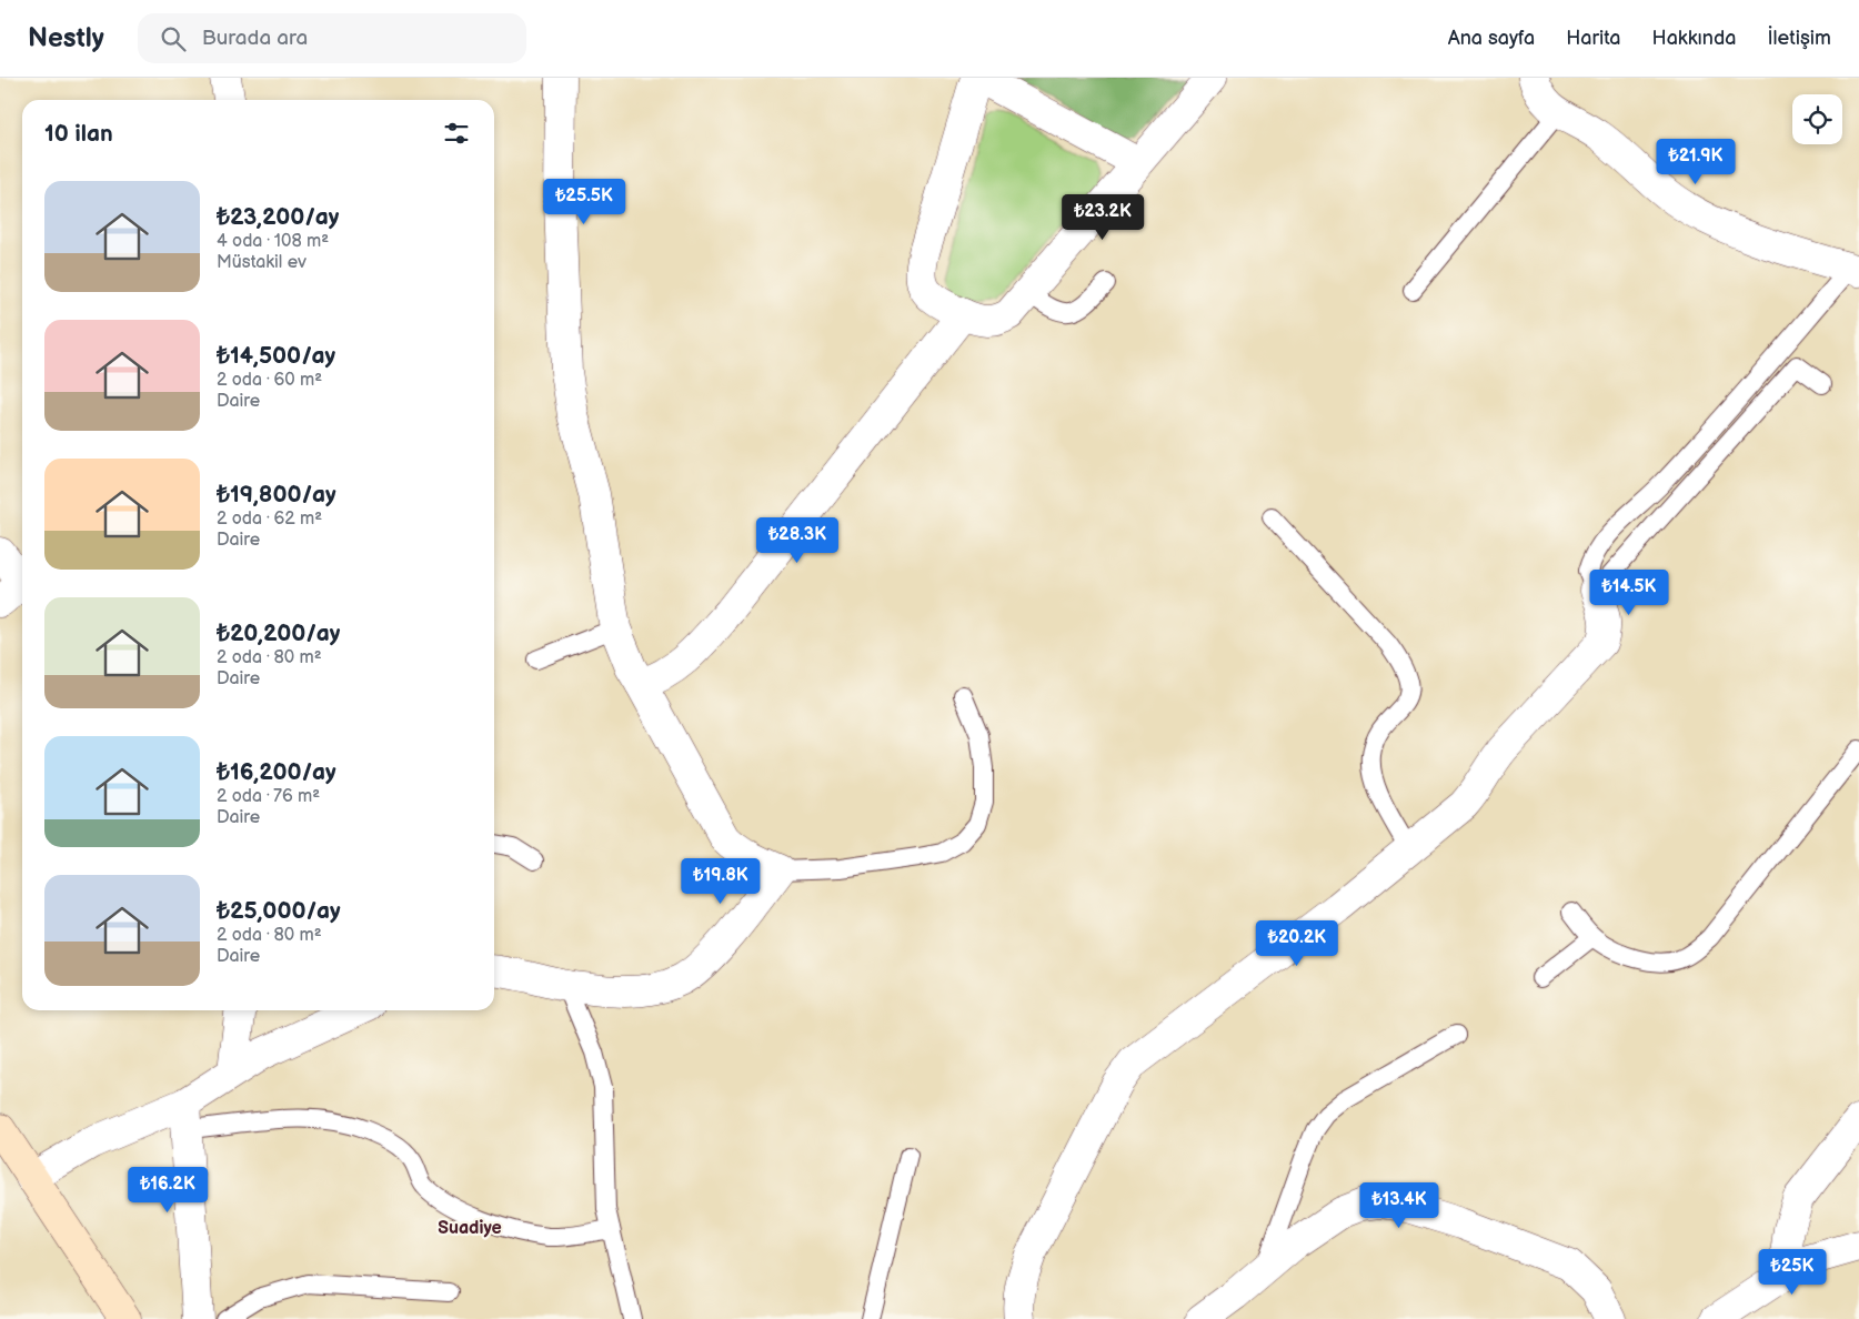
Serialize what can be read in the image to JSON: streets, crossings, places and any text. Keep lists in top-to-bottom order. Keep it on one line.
{"districts":["Suadiye"],"page":{"header":"Nestly","search":"Burada ara","nav":["Ana sayfa","Harita","Hakkında","İletişim"],"heading":"10 ilan","price":["₺21.9K","₺25.5K","₺23.2K","₺28.3K","₺14.5K","₺19.8K","₺20.2K","₺16.2K","₺13.4K","₺25K"],"list":[{"name":"₺23,200/ay","note":"4 oda · 108 m² · Müstakil ev"},{"name":"₺14,500/ay","note":"2 oda · 60 m² · Daire"},{"name":"₺19,800/ay","note":"2 oda · 62 m² · Daire"},{"name":"₺20,200/ay","note":"2 oda · 80 m² · Daire"},{"name":"₺16,200/ay","note":"2 oda · 76 m² · Daire"},{"name":"₺25,000/ay","note":"2 oda · 80 m² · Daire"}]}}
